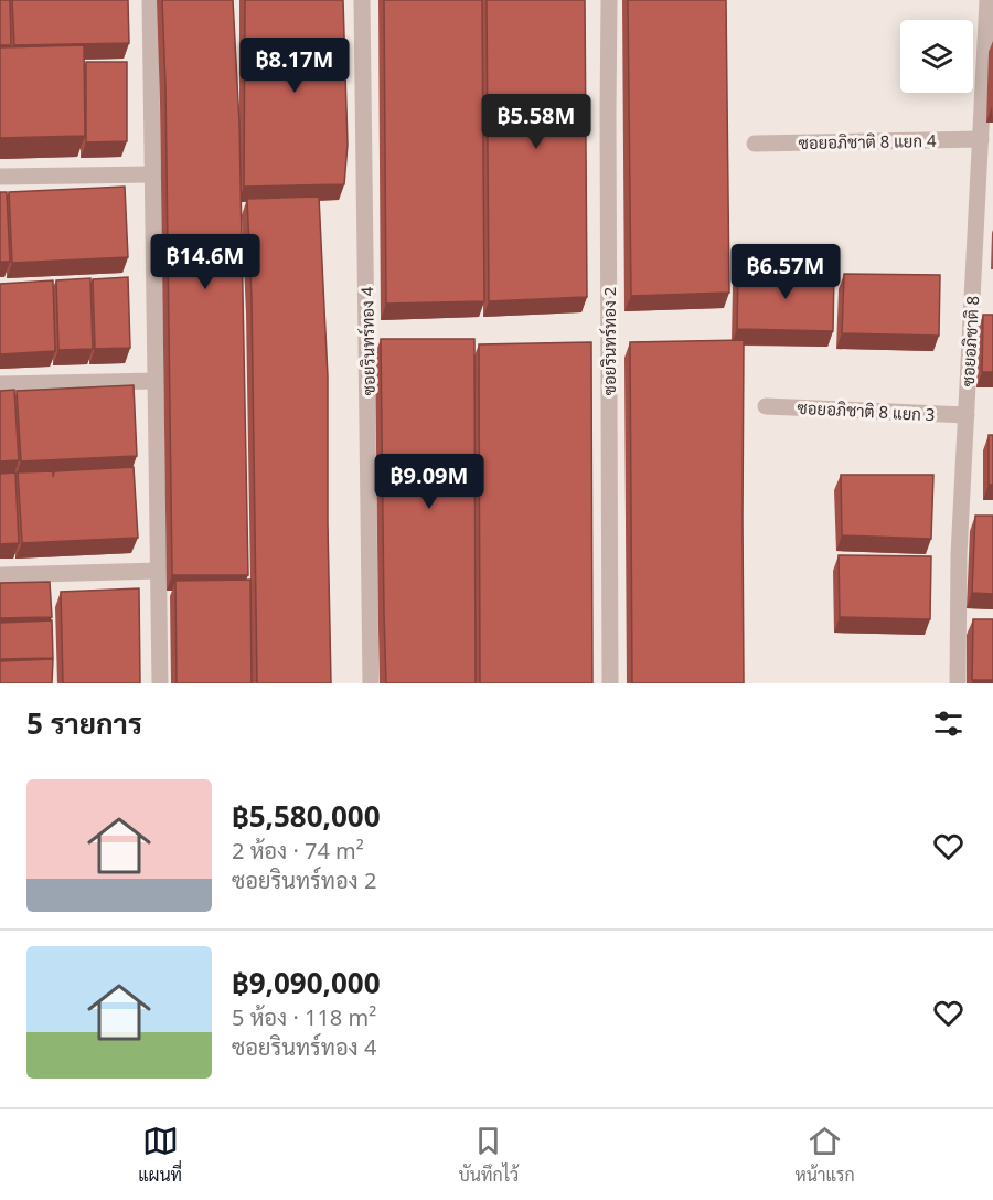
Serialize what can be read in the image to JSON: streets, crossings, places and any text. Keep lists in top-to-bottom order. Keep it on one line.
{"streets":{"street":["ซอยอภิชาติ 8 แยก 4","ซอยรินทร์ทอง 4","ซอยรินทร์ทอง 2","ซอยอภิชาติ 8","ซอยอภิชาติ 8 แยก 3"]},"crossings":[["ซอยอภิชาติ 8 แยก 4","ซอยอภิชาติ 8"],["ซอยอภิชาติ 8","ซอยอภิชาติ 8 แยก 3"]],"page":{"price":["฿8.17M","฿5.58M","฿14.6M","฿6.57M","฿9.09M"],"heading":"5 รายการ","list":[{"name":"฿5,580,000","note":"2 ห้อง · 74 m² · ซอยรินทร์ทอง 2"},{"name":"฿9,090,000","note":"5 ห้อง · 118 m² · ซอยรินทร์ทอง 4"}],"tabs":["แผนที่","บันทึกไว้","หน้าแรก"]}}
